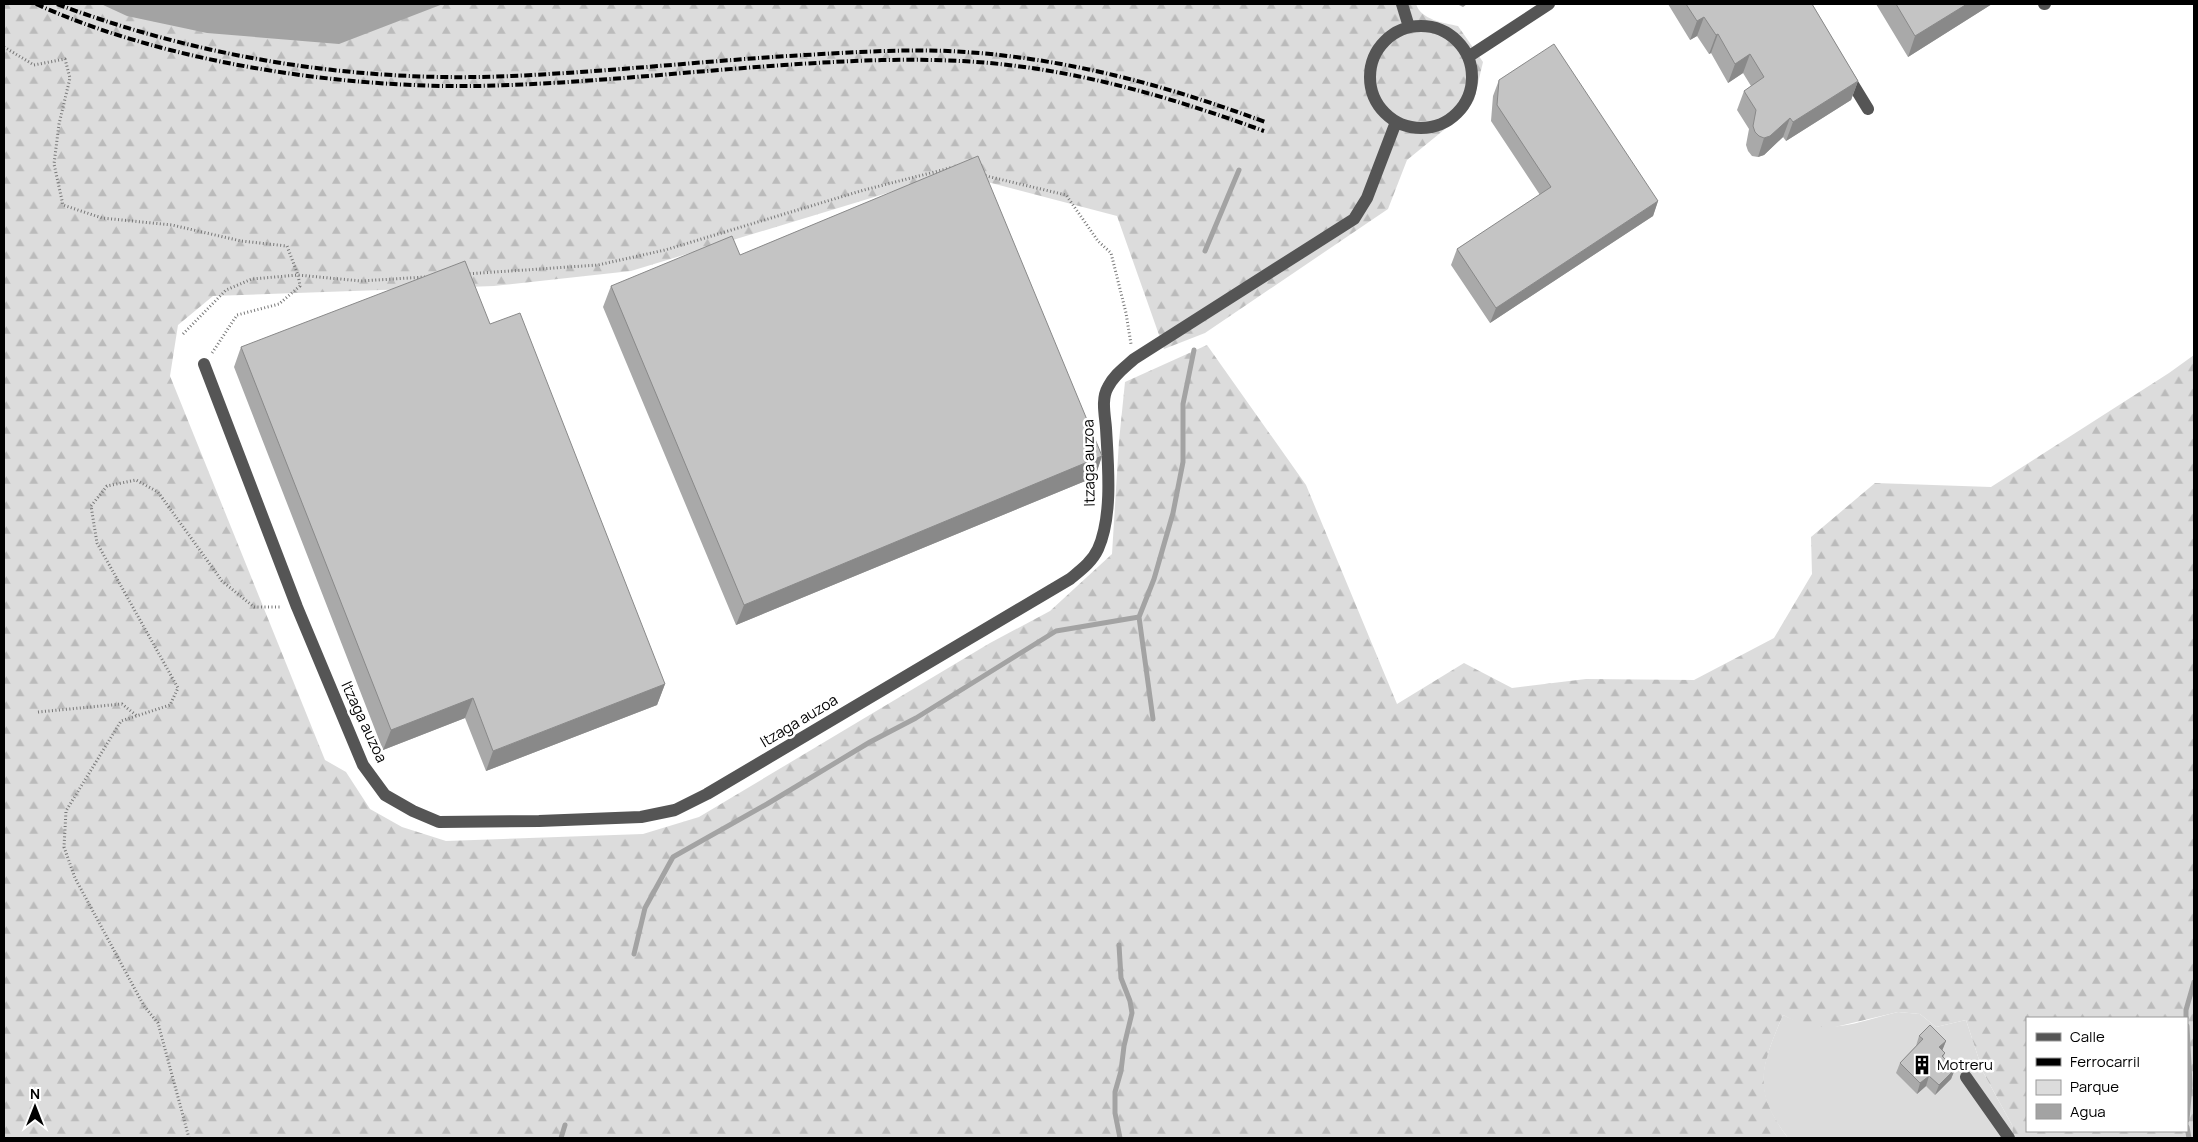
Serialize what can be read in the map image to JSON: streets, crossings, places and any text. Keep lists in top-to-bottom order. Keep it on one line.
{"streets":{"street":["Itzaga auzoa"]},"places":{"building":["Motreru"]},"legend":["Calle","Ferrocarril","Parque","Agua"],"north":"top"}
